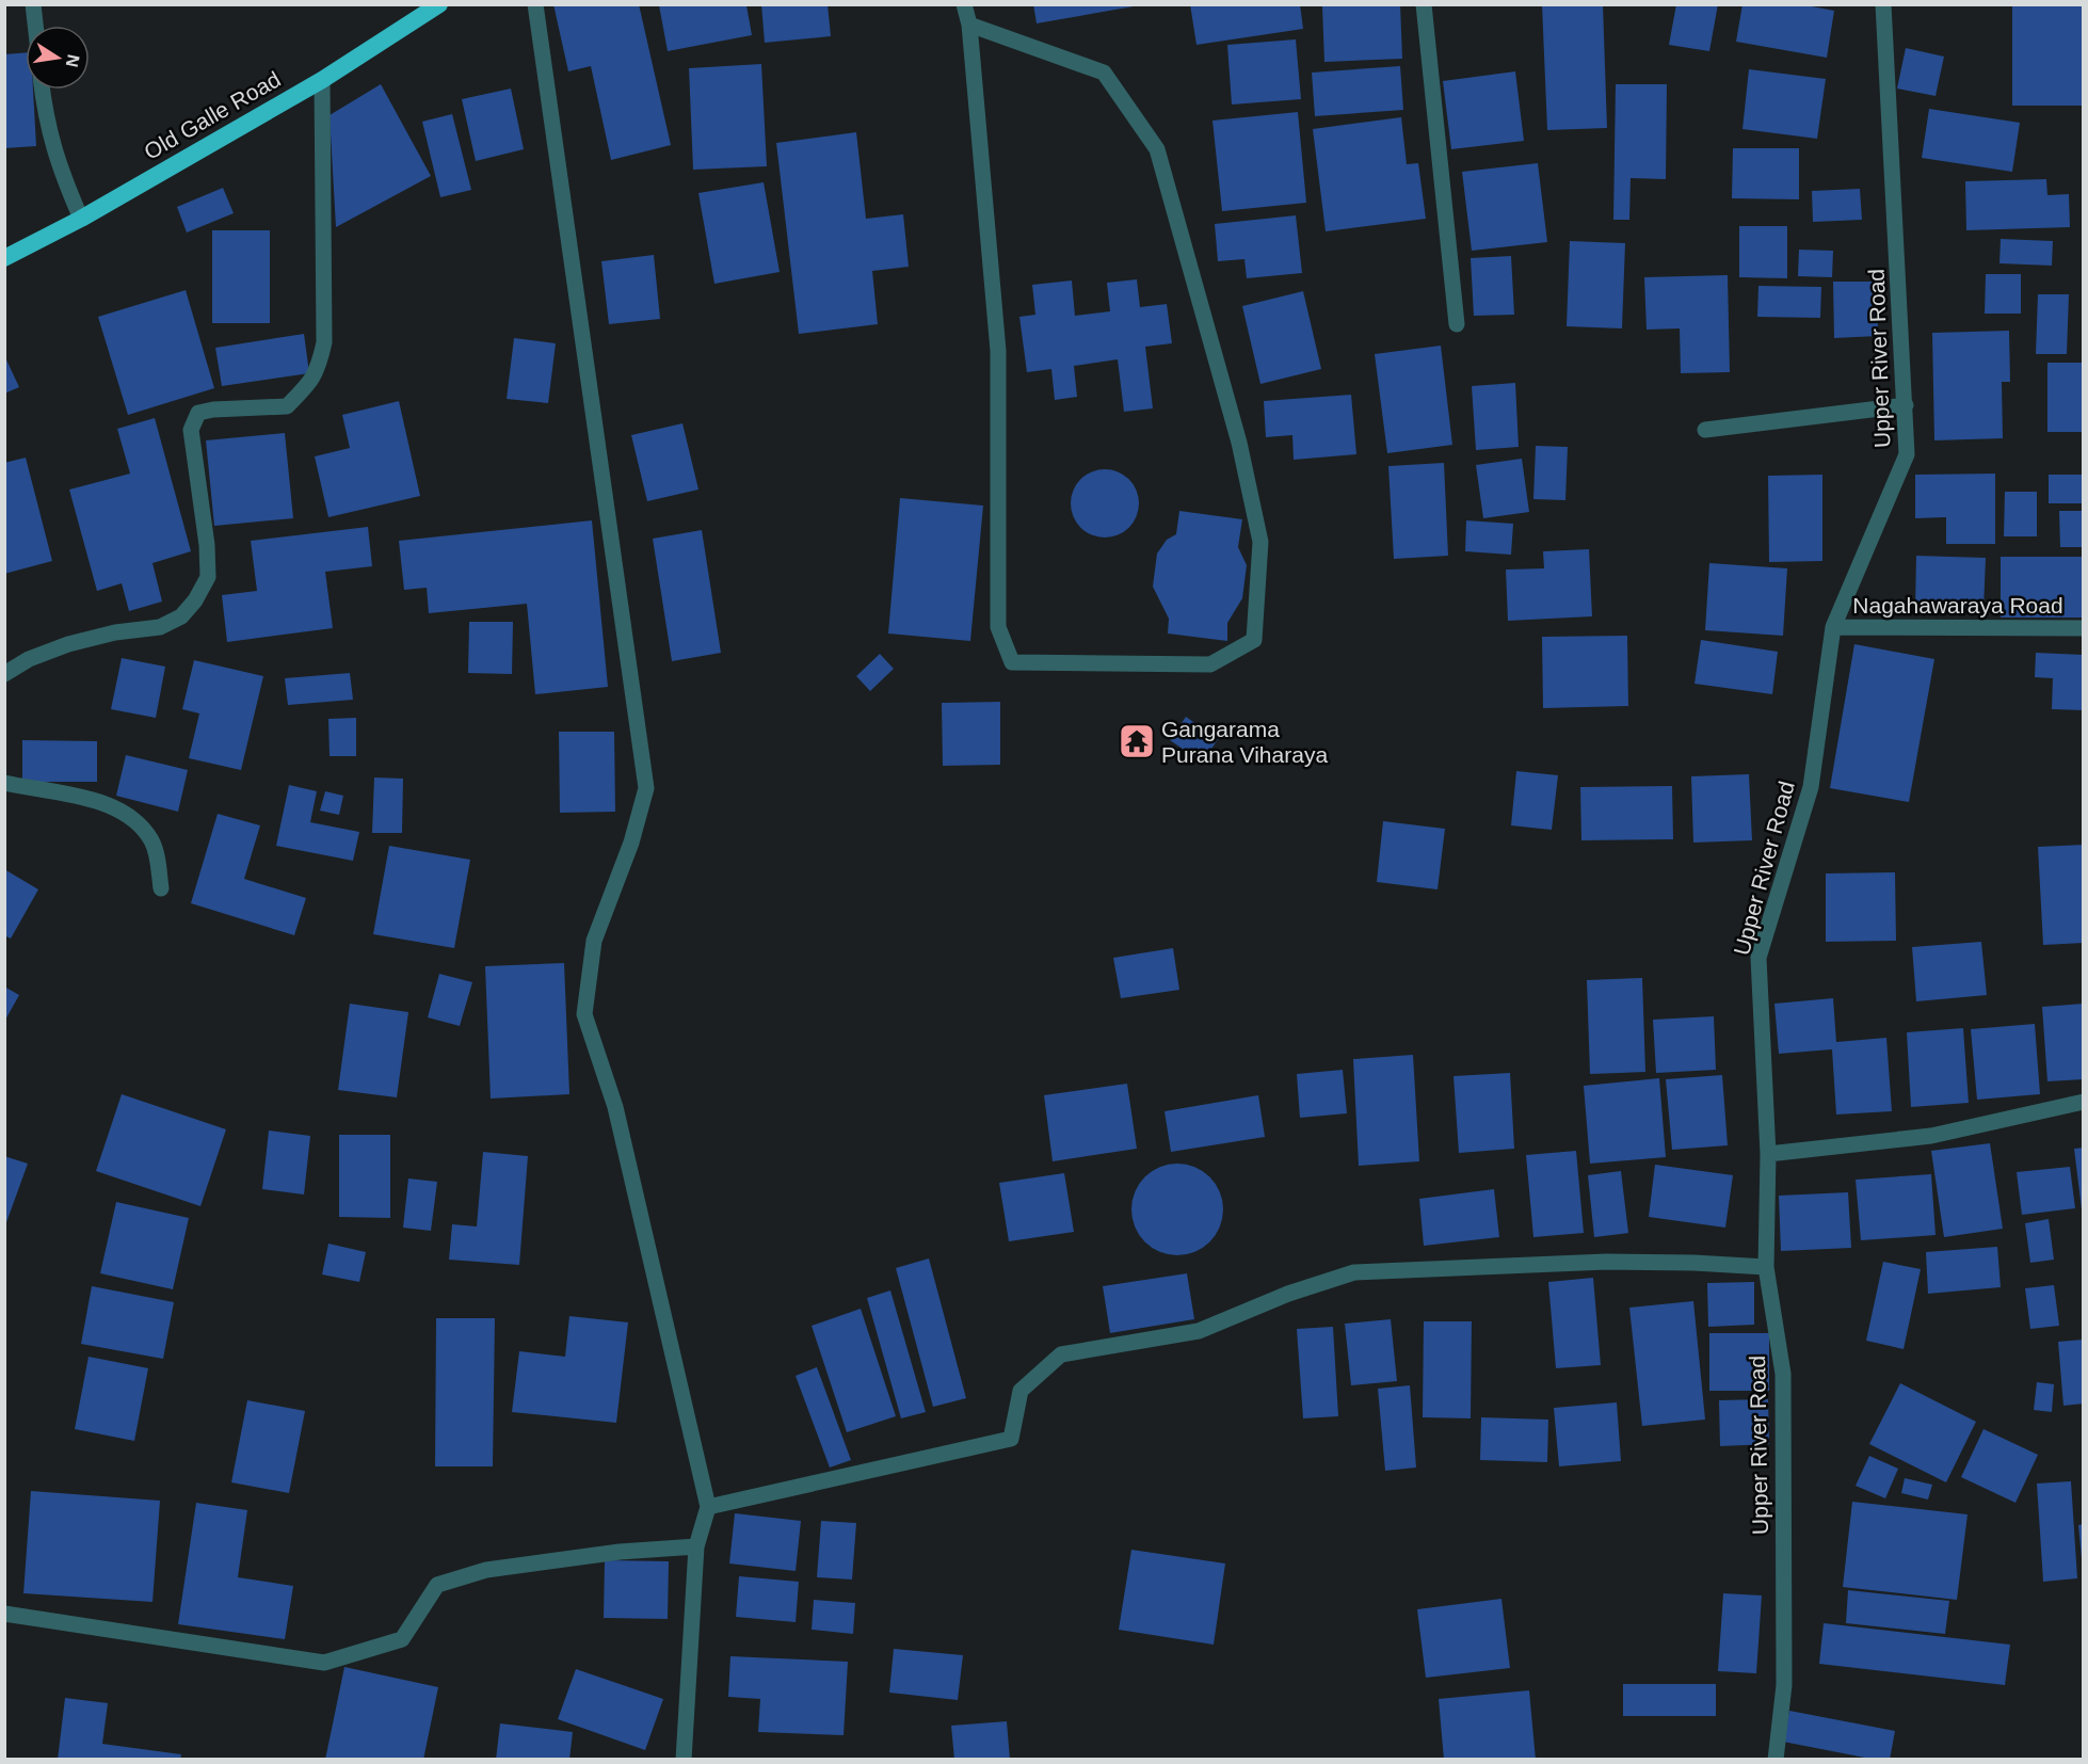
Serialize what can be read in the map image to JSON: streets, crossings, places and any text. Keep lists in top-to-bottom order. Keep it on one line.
{"streets":{"highway":["Old Galle Road"],"street":["Upper River Road","Nagahawaraya Road"]},"crossings":[["Upper River Road","Nagahawaraya Road"]],"places":{"temple":["Gangarama Purana Viharaya"]},"north":"right"}
